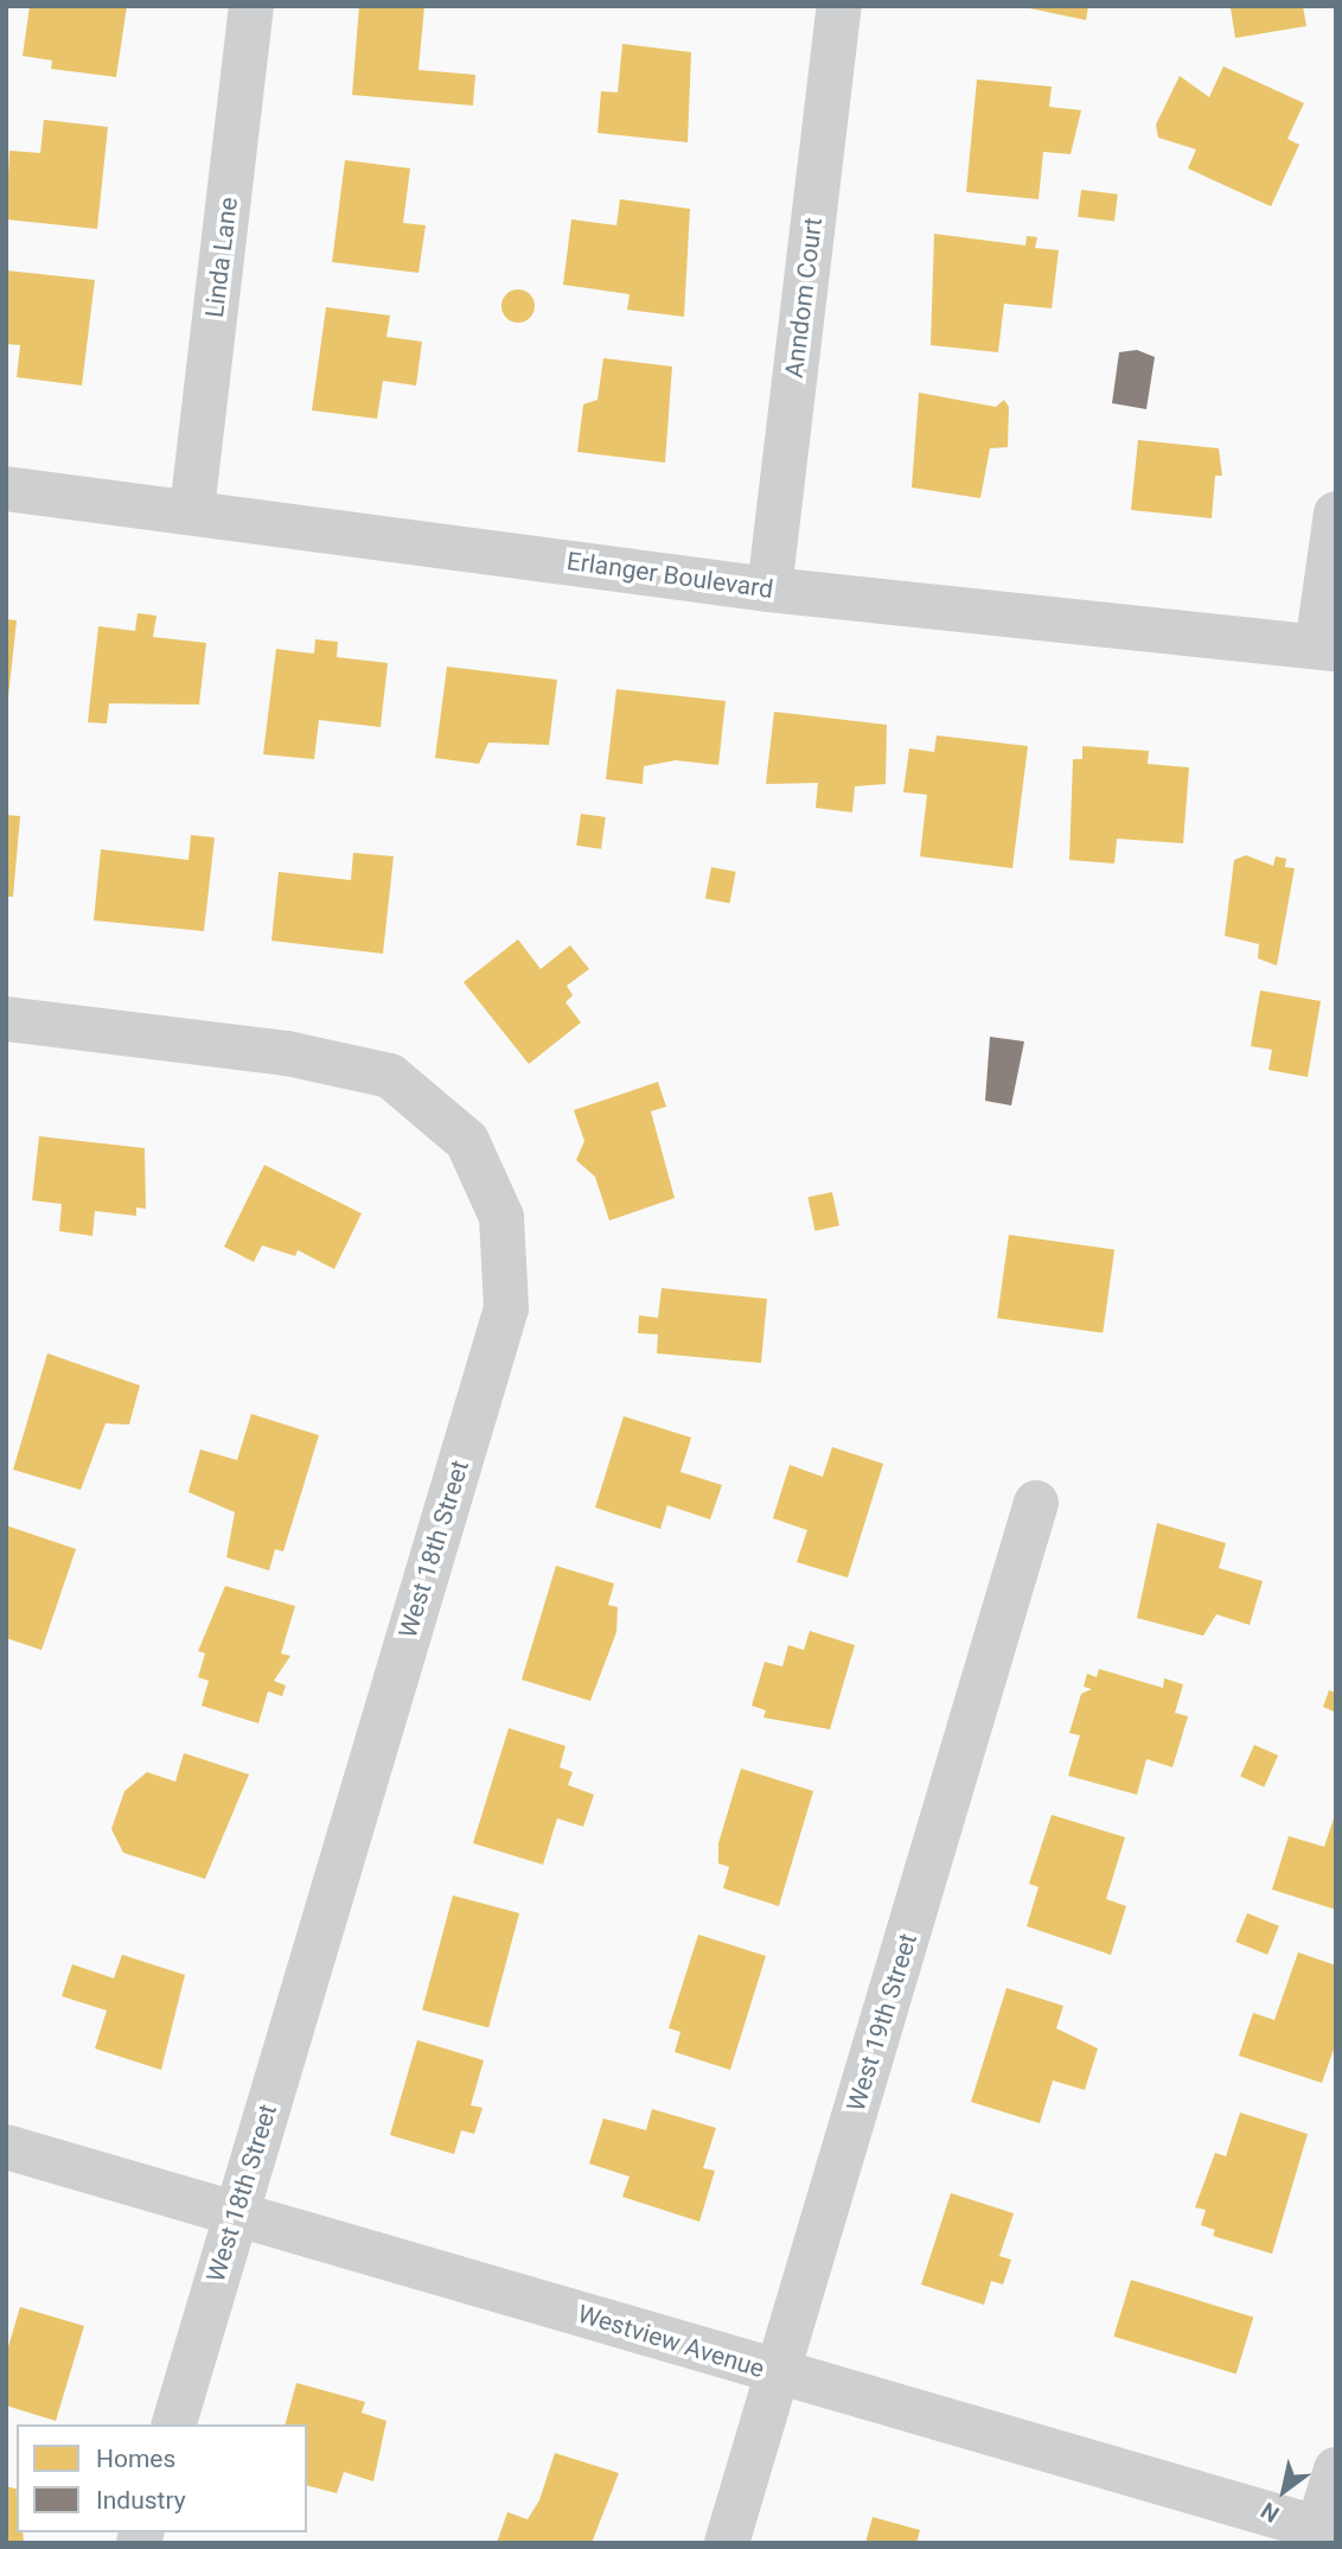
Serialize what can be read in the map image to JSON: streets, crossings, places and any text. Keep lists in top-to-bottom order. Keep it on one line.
{"streets":{"street":["Linda Lane","Anndom Court","Erlanger Boulevard","West 18th Street","West 19th Street","Westview Avenue"]},"crossings":[["Linda Lane","Erlanger Boulevard"],["Anndom Court","Erlanger Boulevard"],["West 18th Street","Westview Avenue"],["West 19th Street","Westview Avenue"]],"legend":["Homes","Industry"],"north":"bottom left"}
